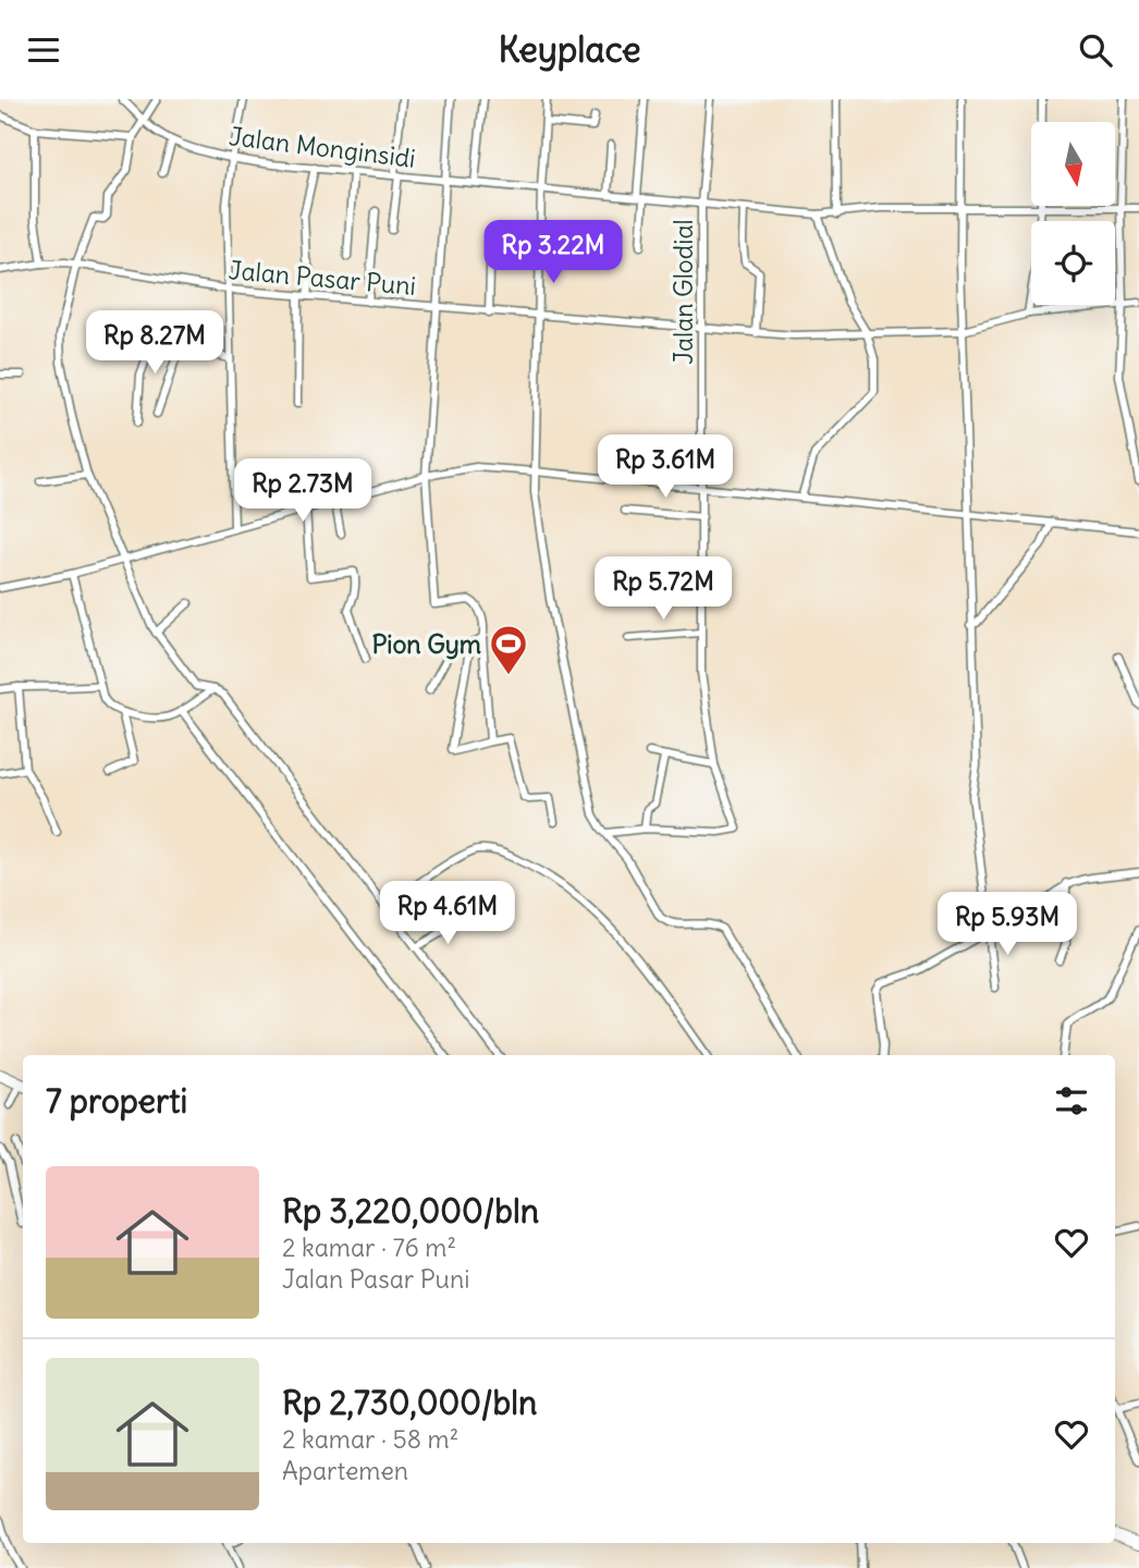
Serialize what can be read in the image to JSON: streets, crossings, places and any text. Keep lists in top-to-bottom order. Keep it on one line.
{"streets":{"street":["Jalan Monginsidi","Jalan Pasar Puni","Jalan Glodial"]},"crossings":[["Jalan Monginsidi","Jalan Glodial"],["Jalan Pasar Puni","Jalan Glodial"]],"places":{"sports":["Pion Gym"]},"north":"bottom","page":{"header":"Keyplace","price":["Rp 3.22M","Rp 8.27M","Rp 3.61M","Rp 2.73M","Rp 5.72M","Rp 4.61M","Rp 5.93M"],"heading":"7 properti","list":[{"name":"Rp 3,220,000/bln","note":"2 kamar · 76 m² · Jalan Pasar Puni"},{"name":"Rp 2,730,000/bln","note":"2 kamar · 58 m² · Apartemen"}]}}
